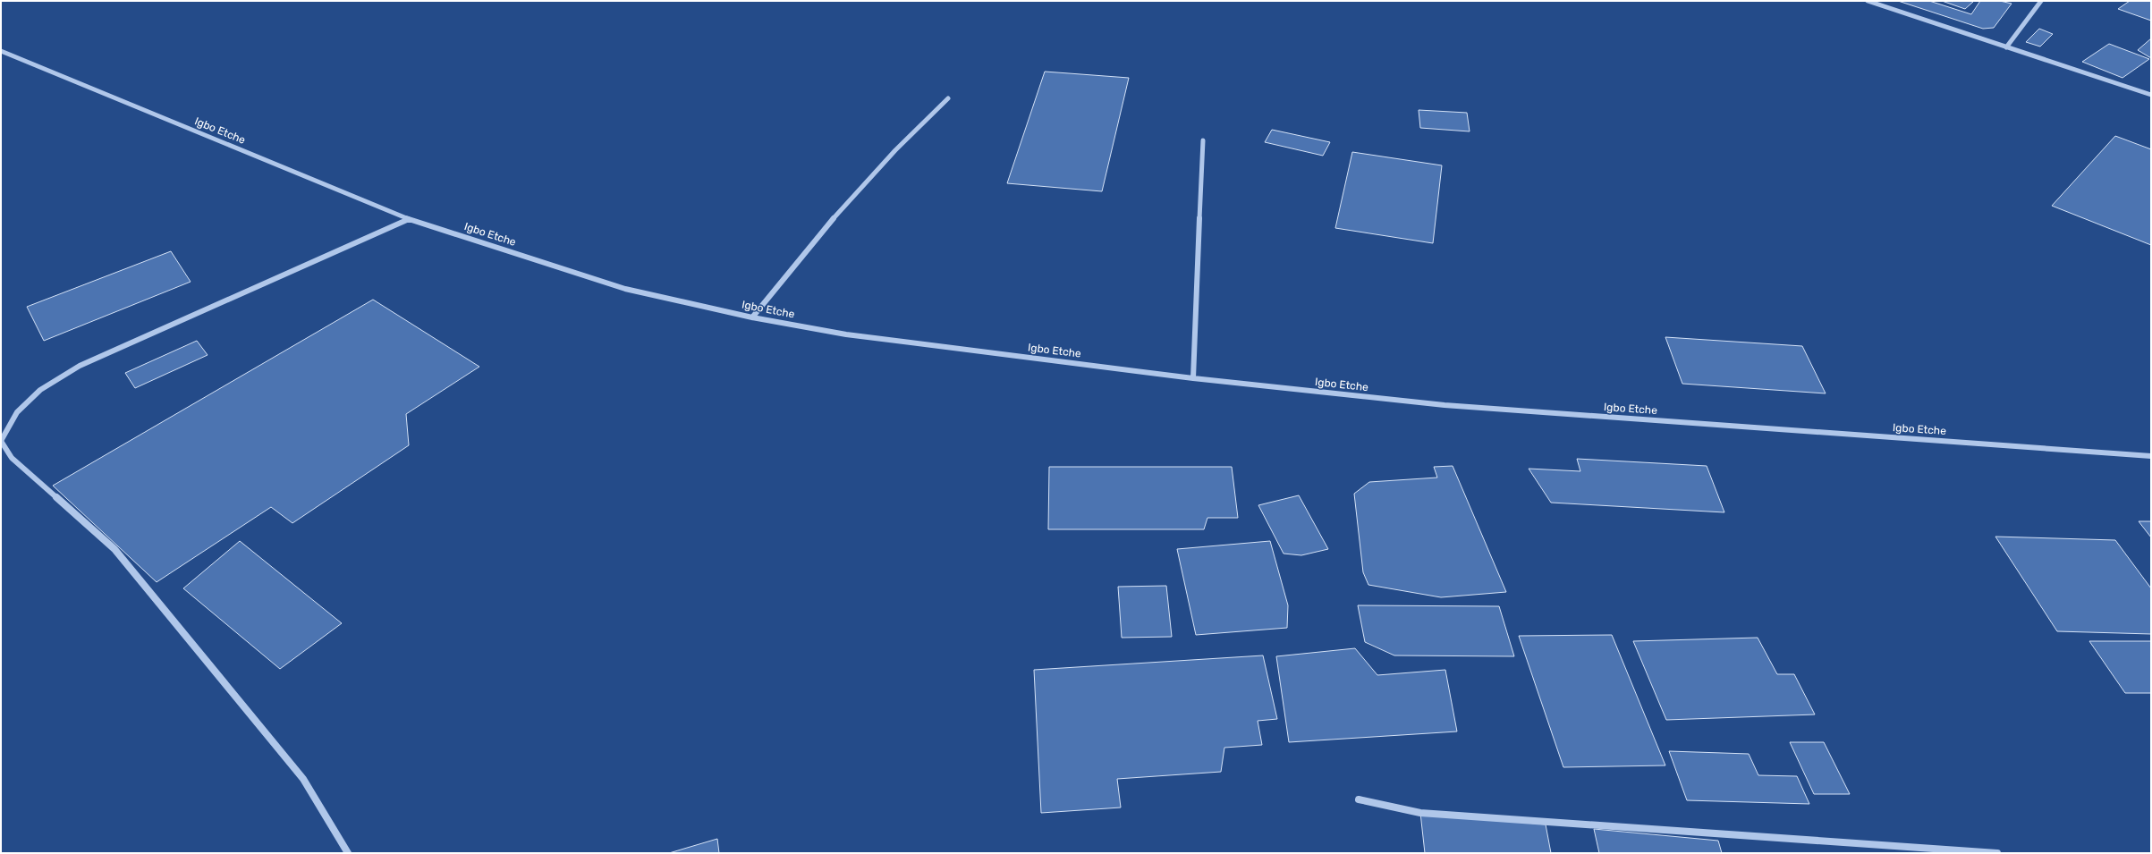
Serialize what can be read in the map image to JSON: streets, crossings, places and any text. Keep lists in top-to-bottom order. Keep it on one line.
{"streets":{"street":["Igbo Etche"]}}
